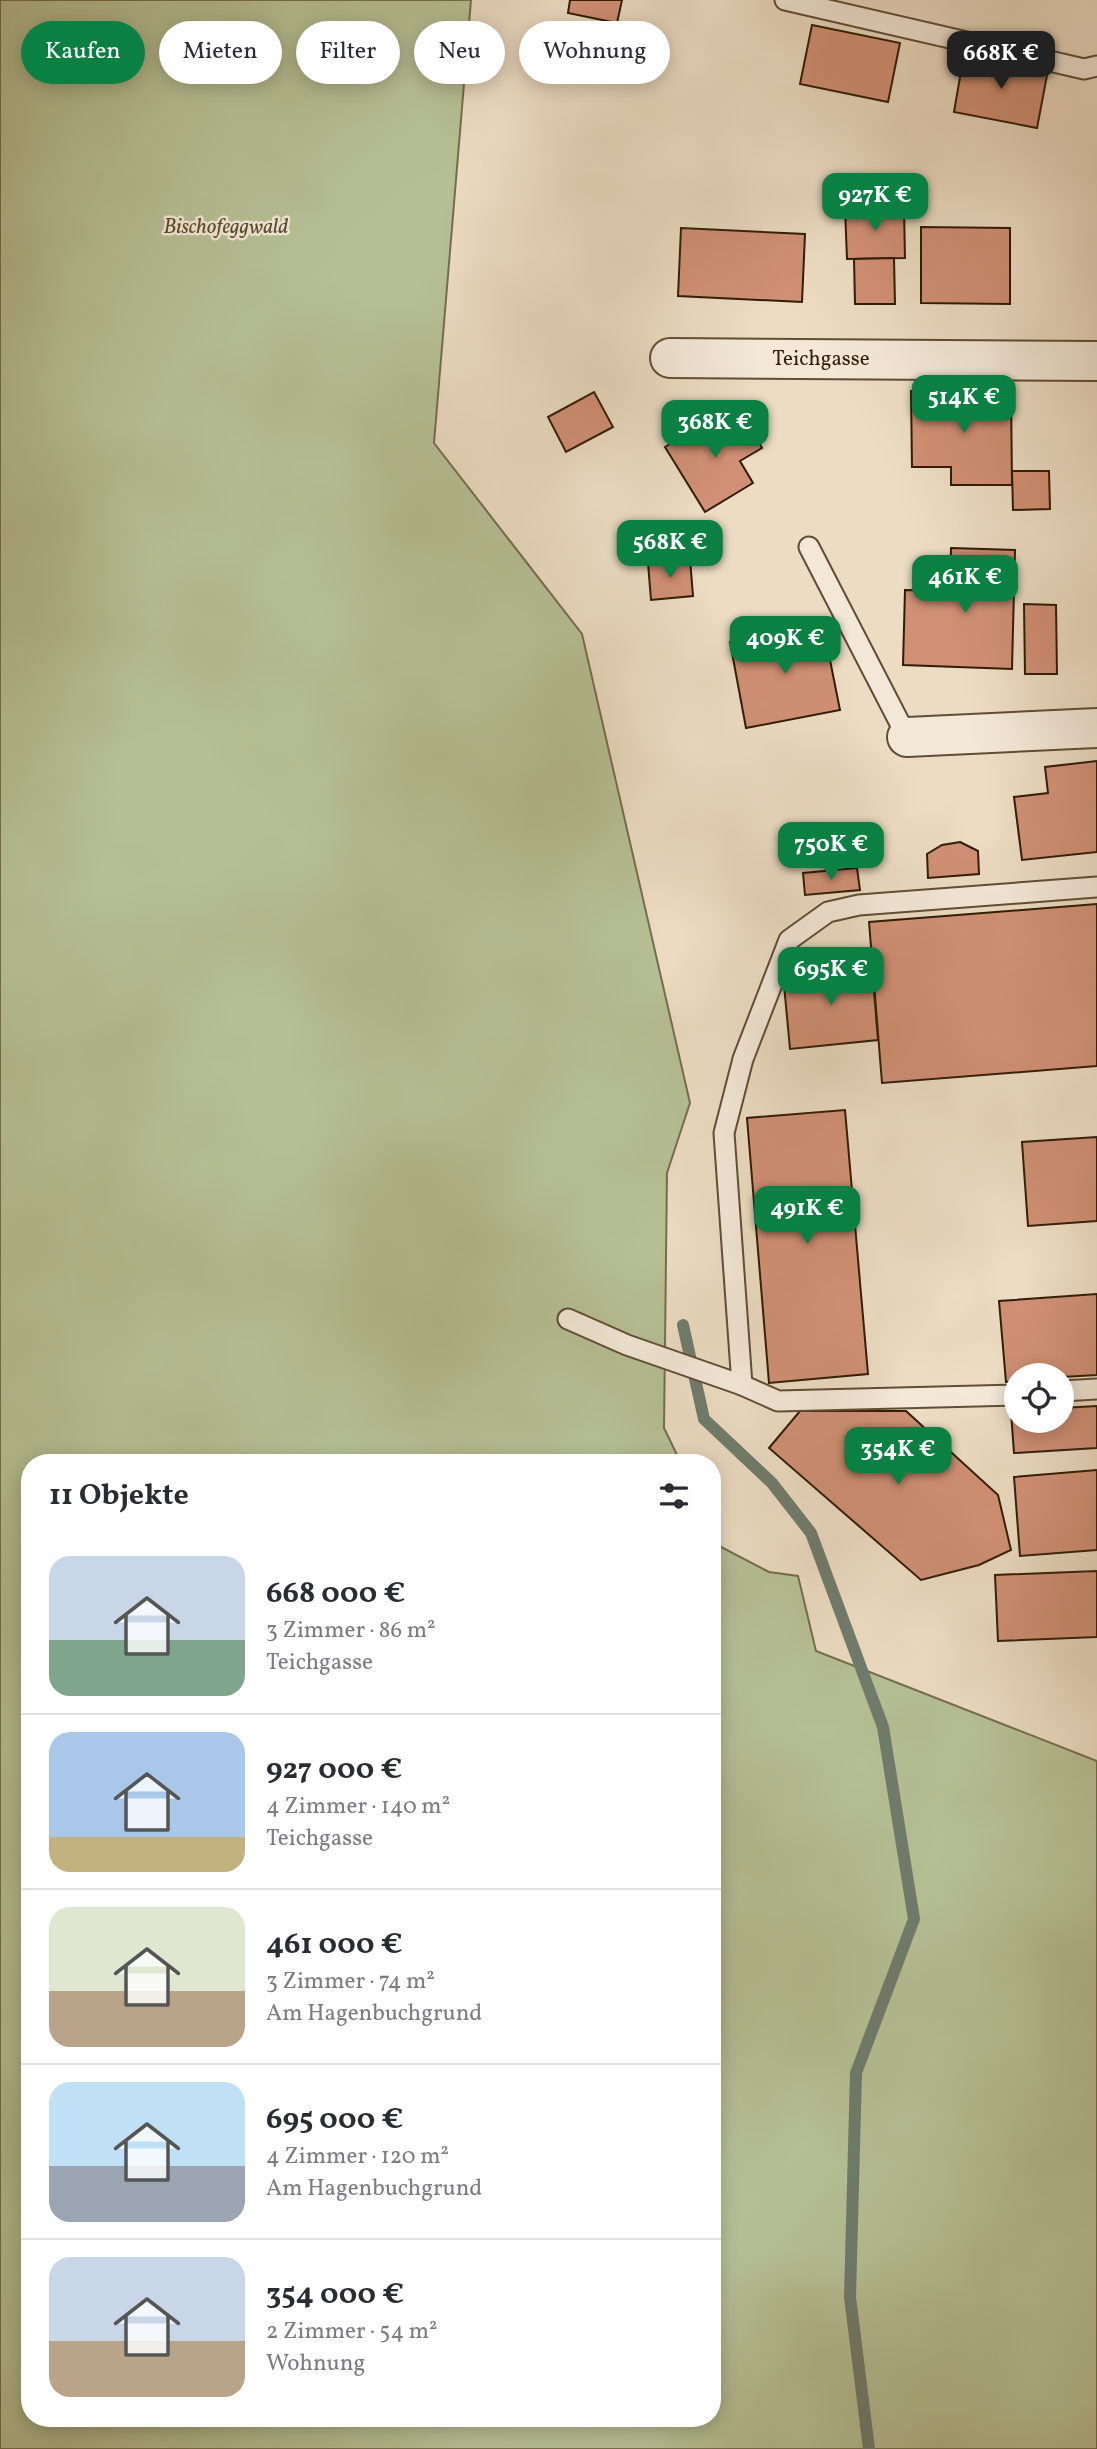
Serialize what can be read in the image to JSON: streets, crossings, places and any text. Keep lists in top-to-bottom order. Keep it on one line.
{"streets":{"street":["Teichgasse"]},"parks":["Bischofeggwald"],"page":{"chip":["Kaufen","Mieten","Filter","Neu","Wohnung"],"price":["668K €","927K €","514K €","368K €","568K €","461K €","409K €","750K €","695K €","491K €","354K €"],"heading":"11 Objekte","list":[{"name":"668 000 €","note":"3 Zimmer · 86 m² · Teichgasse"},{"name":"927 000 €","note":"4 Zimmer · 140 m² · Teichgasse"},{"name":"461 000 €","note":"3 Zimmer · 74 m² · Am Hagenbuchgrund"},{"name":"695 000 €","note":"4 Zimmer · 120 m² · Am Hagenbuchgrund"},{"name":"354 000 €","note":"2 Zimmer · 54 m² · Wohnung"}]}}
